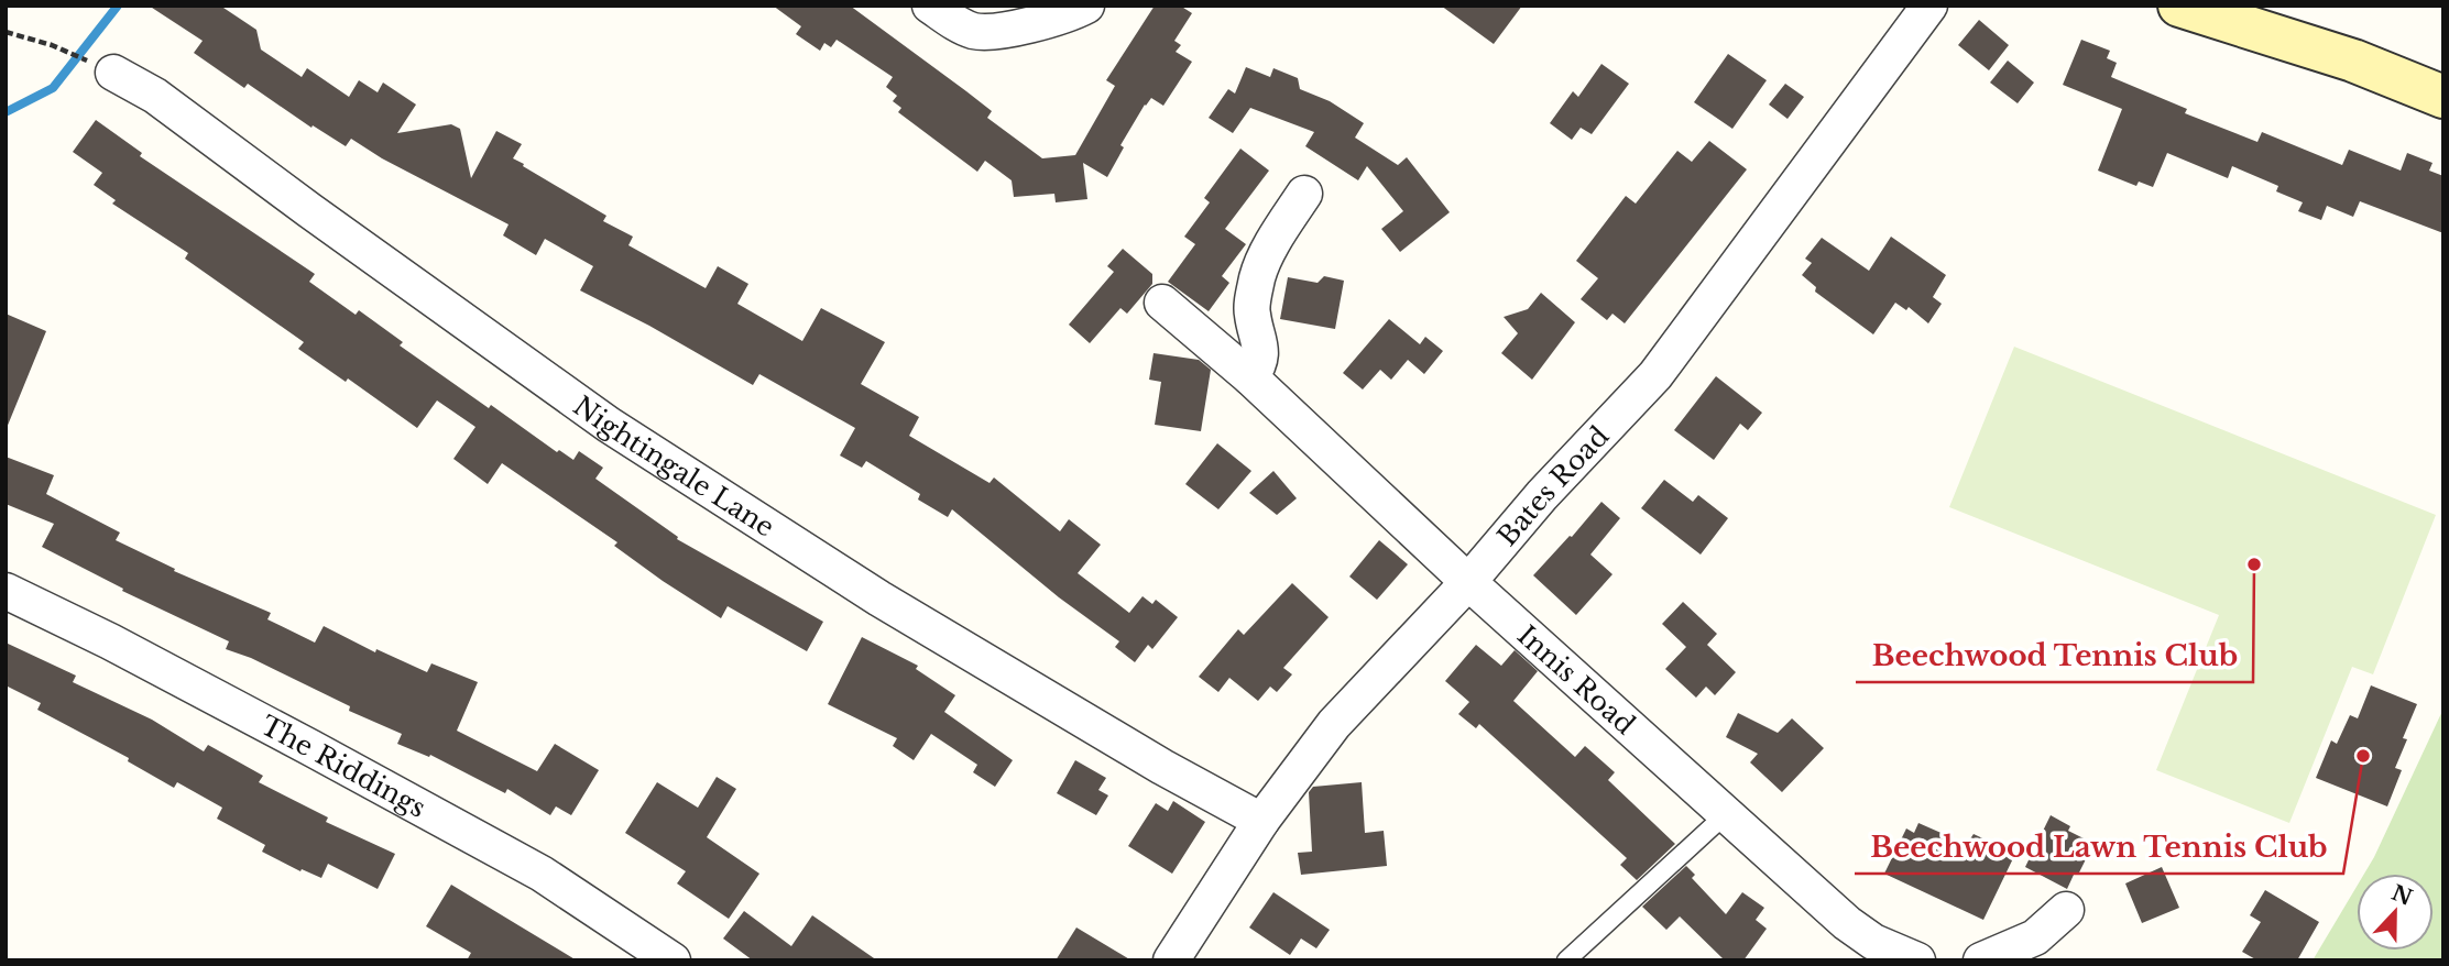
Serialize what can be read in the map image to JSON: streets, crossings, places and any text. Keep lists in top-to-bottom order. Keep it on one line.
{"streets":{"street":["Nightingale Lane","Bates Road","Innis Road","The Riddings"]},"crossings":[["Nightingale Lane","Bates Road"],["Bates Road","Innis Road"]],"places":["Beechwood Tennis Club","Beechwood Lawn Tennis Club"],"north":"top"}
